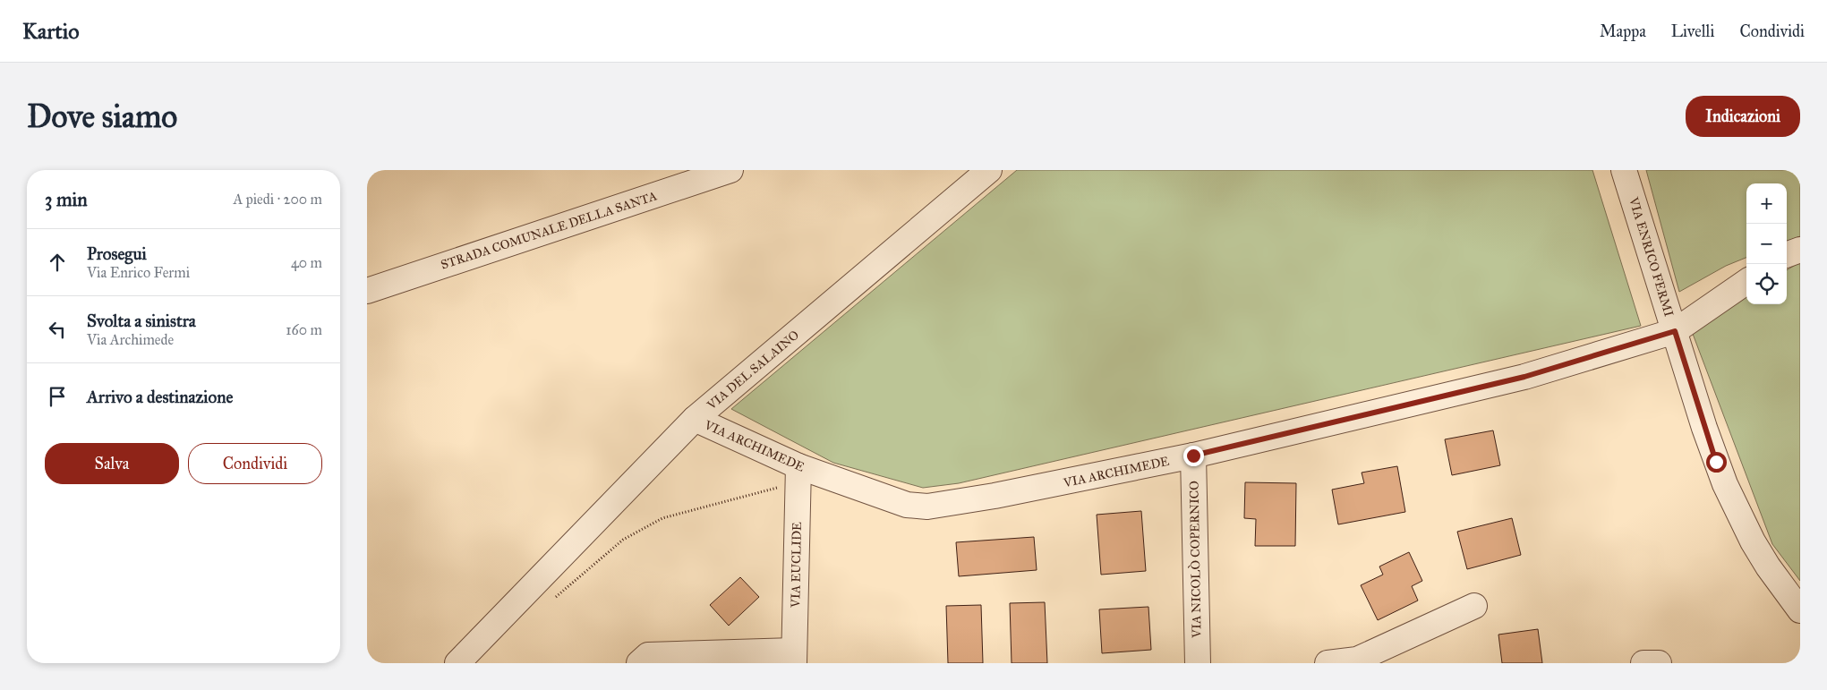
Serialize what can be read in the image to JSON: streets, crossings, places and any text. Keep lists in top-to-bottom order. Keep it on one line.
{"streets":{"street":["STRADA COMUNALE DELLA SANTA","VIA ENRICO FERMI","VIA DEL SALAINO","VIA ARCHIMEDE","VIA NICOLÒ COPERNICO","VIA EUCLIDE"]},"crossings":[["VIA ENRICO FERMI","VIA ARCHIMEDE"],["VIA DEL SALAINO","VIA ARCHIMEDE"],["VIA ARCHIMEDE","VIA NICOLÒ COPERNICO"],["VIA ARCHIMEDE","VIA EUCLIDE"]],"page":{"header":"Kartio","nav":["Mappa","Livelli","Condividi"],"buttons":["Indicazioni",["Salva","Condividi"]],"title":"Dove siamo","heading":["3 min","A piedi · 200 m"],"map_buttons":["+","−"],"list":[["Prosegui","Via Enrico Fermi","40 m"],["Svolta a sinistra","Via Archimede","160 m"],"Arrivo a destinazione"]}}
